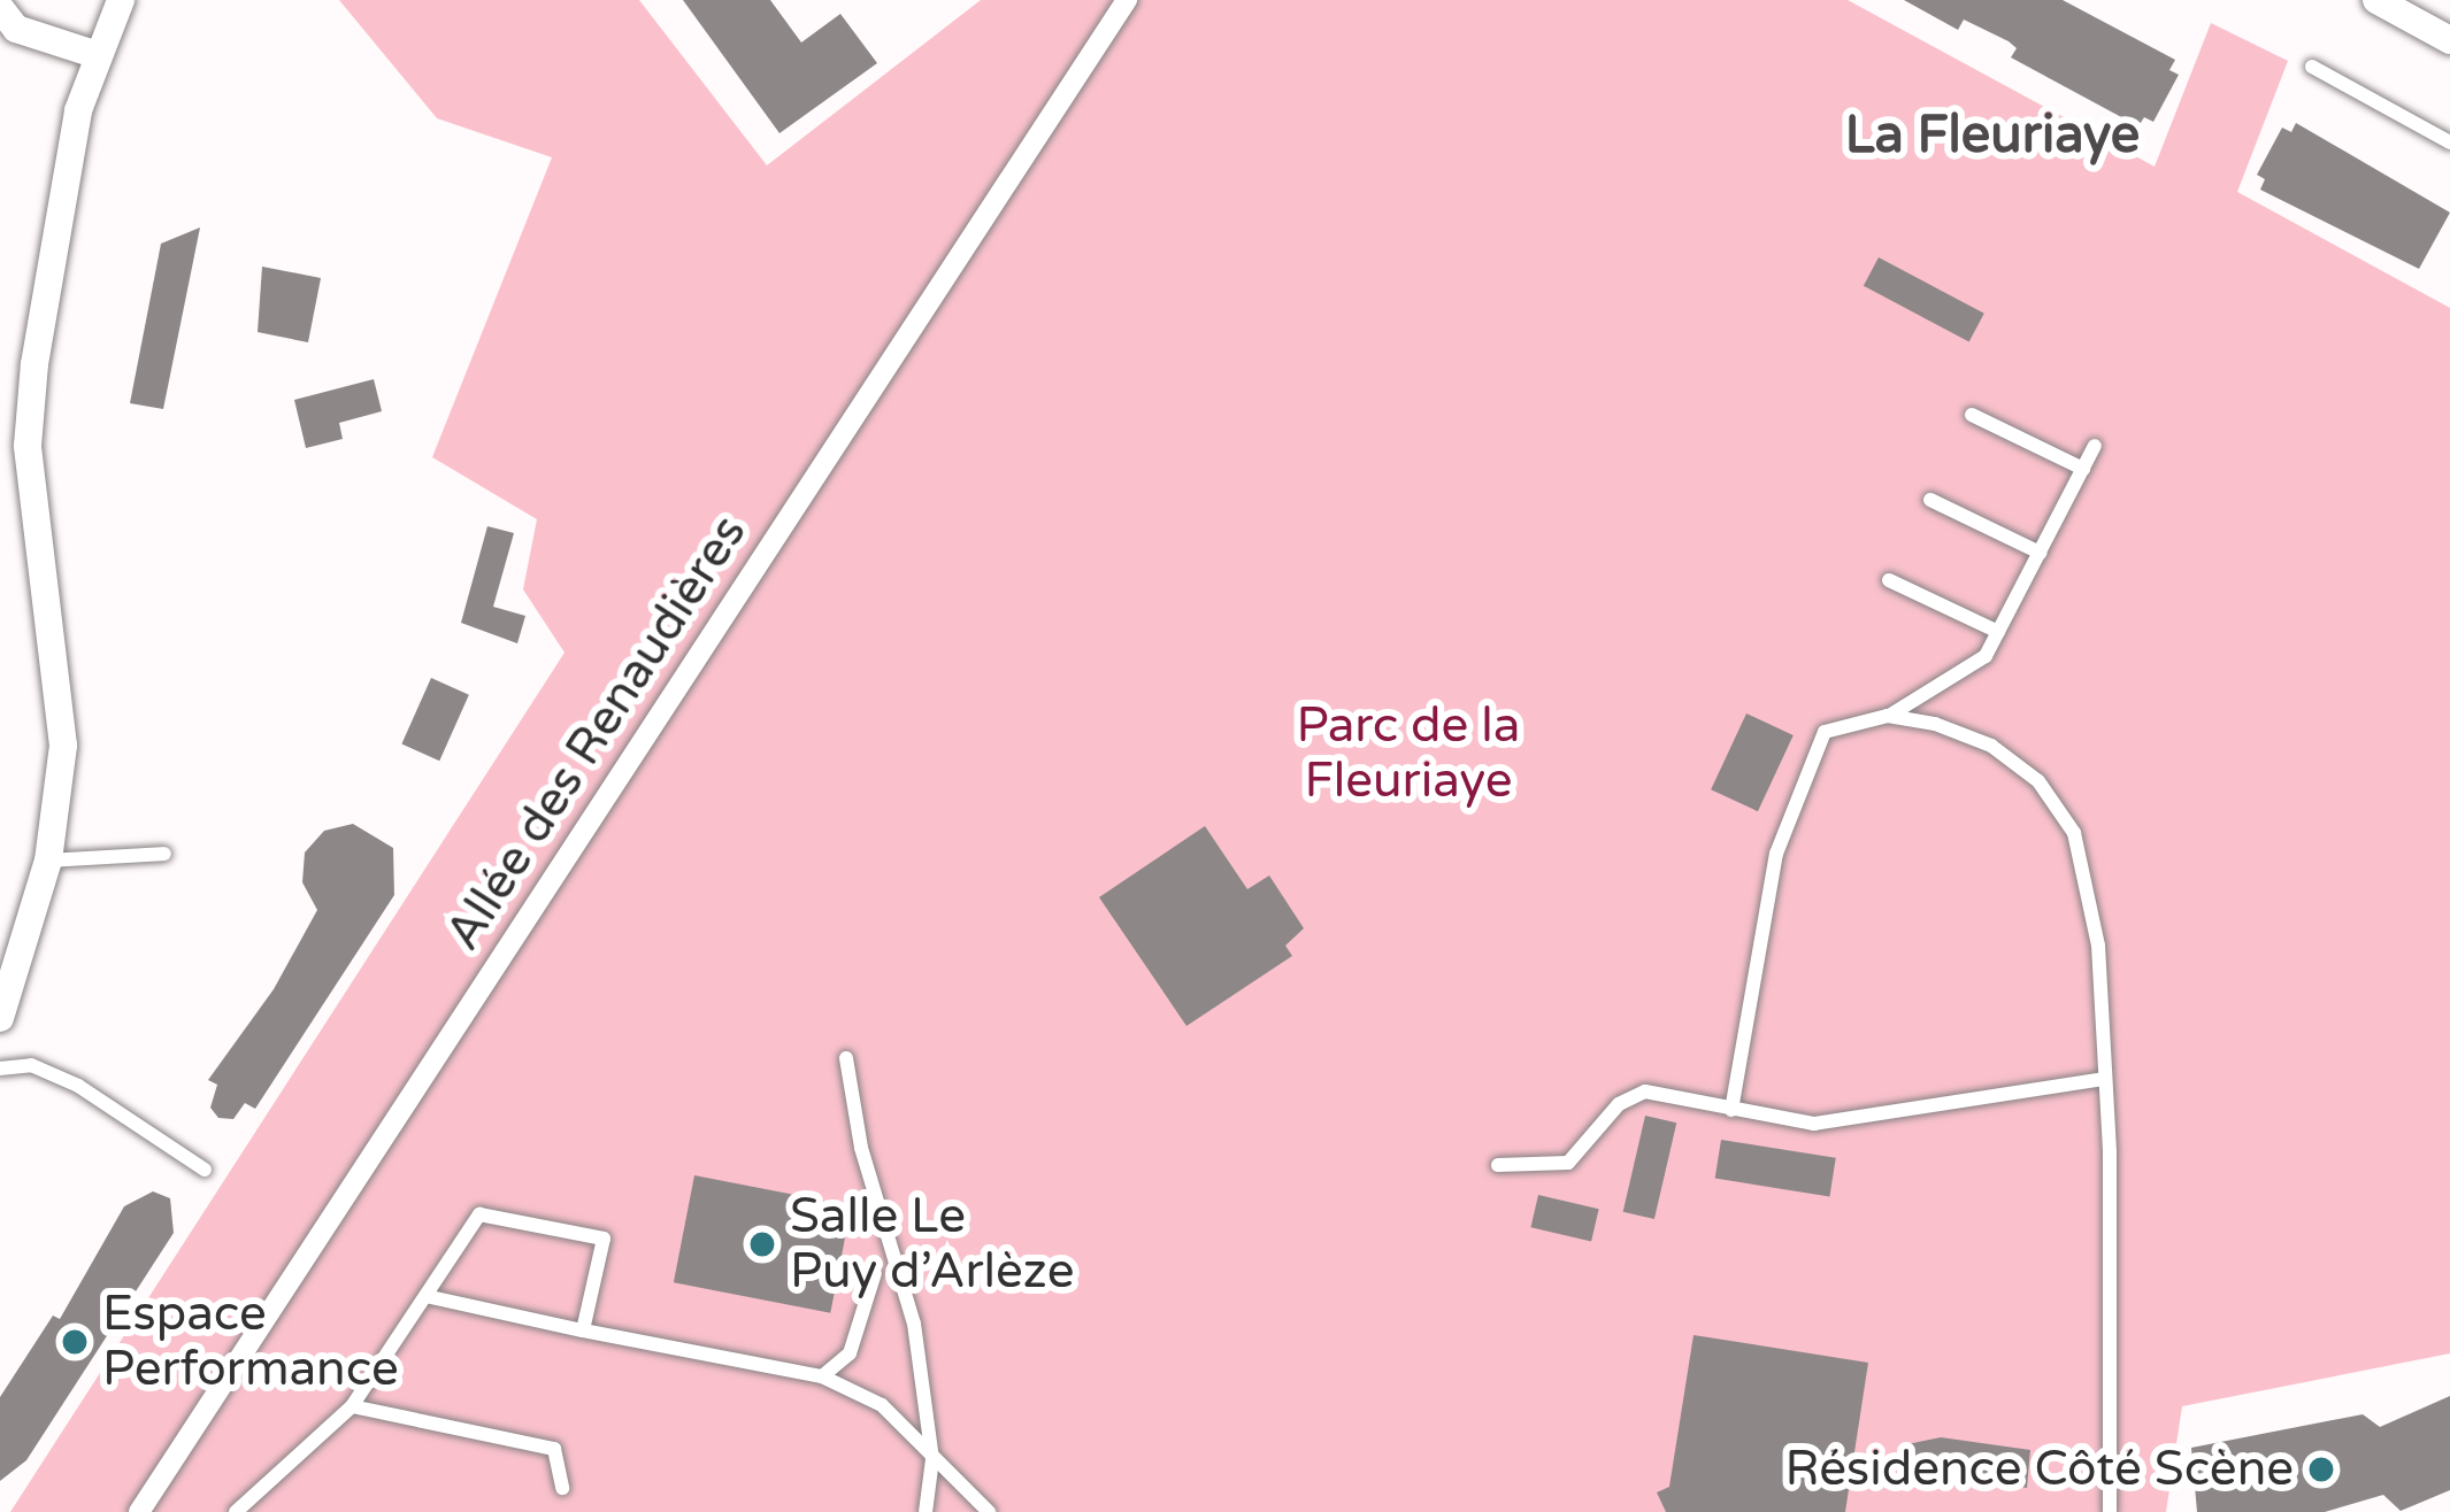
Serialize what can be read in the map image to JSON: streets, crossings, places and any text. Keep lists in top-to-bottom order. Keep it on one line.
{"streets":{"street":["Allée des Renaudières"]},"districts":["La Fleuriaye"],"parks":["Parc de la Fleuriaye"],"places":["Salle Le Puy d’Arlèze","Espace Performance","Résidence Côté Scène"]}
